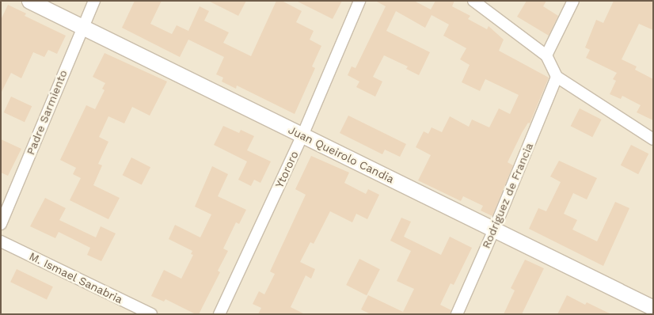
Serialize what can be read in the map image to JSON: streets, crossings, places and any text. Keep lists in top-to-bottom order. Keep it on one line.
{"streets":{"street":["Padre Sarmiento","Juan Queirolo Candia","Ytororo","Rodríguez de Francia","M. Ismael Sanabria"]},"crossings":[["Padre Sarmiento","Juan Queirolo Candia"],["Juan Queirolo Candia","Ytororo"],["Juan Queirolo Candia","Rodríguez de Francia"]]}
